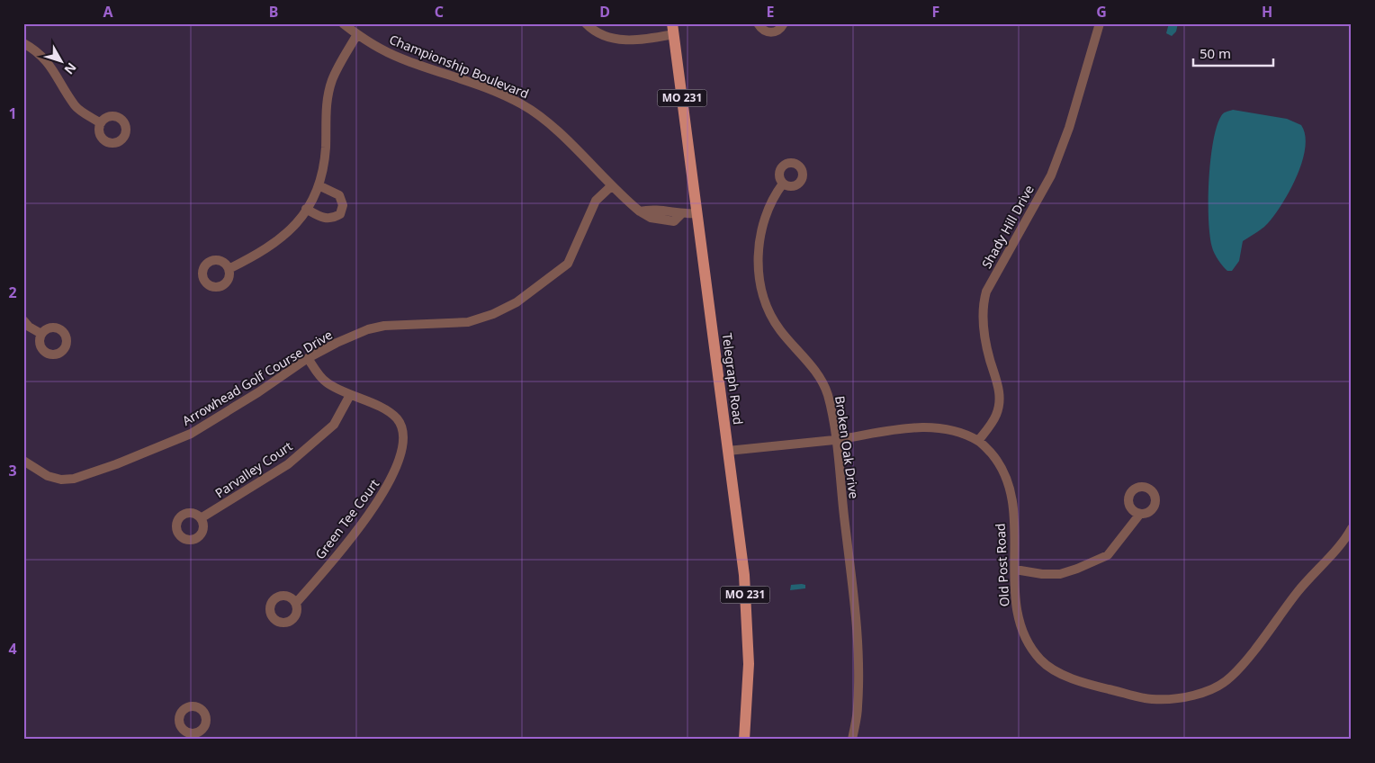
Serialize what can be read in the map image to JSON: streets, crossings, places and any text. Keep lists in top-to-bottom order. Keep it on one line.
{"streets":{"main road":["MO 231","Telegraph Road"],"street":["Championship Boulevard","Shady Hill Drive","Arrowhead Golf Course Drive","Broken Oak Drive","Parvalley Court","Green Tee Court","Old Post Road"]},"crossings":[["Championship Boulevard","Arrowhead Golf Course Drive"],["Championship Boulevard","Telegraph Road"],["Shady Hill Drive","Old Post Road"],["Arrowhead Golf Course Drive","Green Tee Court"],["Telegraph Road","Old Post Road"],["Broken Oak Drive","Old Post Road"],["Parvalley Court","Green Tee Court"]],"scale_bar":"50 m","north":"bottom right","grid":{"columns":["A","B","C","D","E","F","G","H"],"rows":["1","2","3","4"]}}
